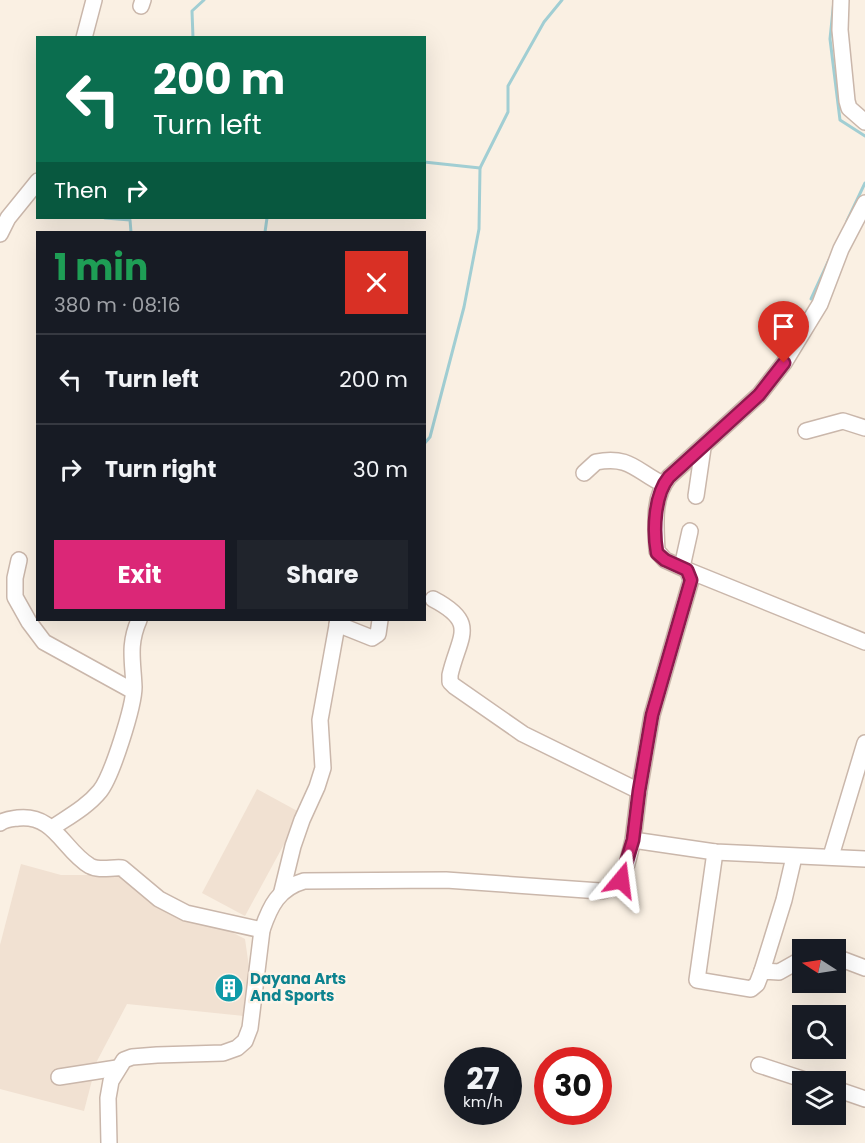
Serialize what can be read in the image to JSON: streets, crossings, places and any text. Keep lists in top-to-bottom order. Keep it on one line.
{"places":{"building":["Dayana Arts And Sports"]},"north":"left","page":{"turn":["200 m","Turn left"],"then":"Then","heading":["1 min","380 m · 08:16"],"list":[{"name":"Turn left","value":"200 m"},{"name":"Turn right","value":"30 m"}],"buttons":["Exit","Share"],"speed":"27 km/h","limit":"30"}}
